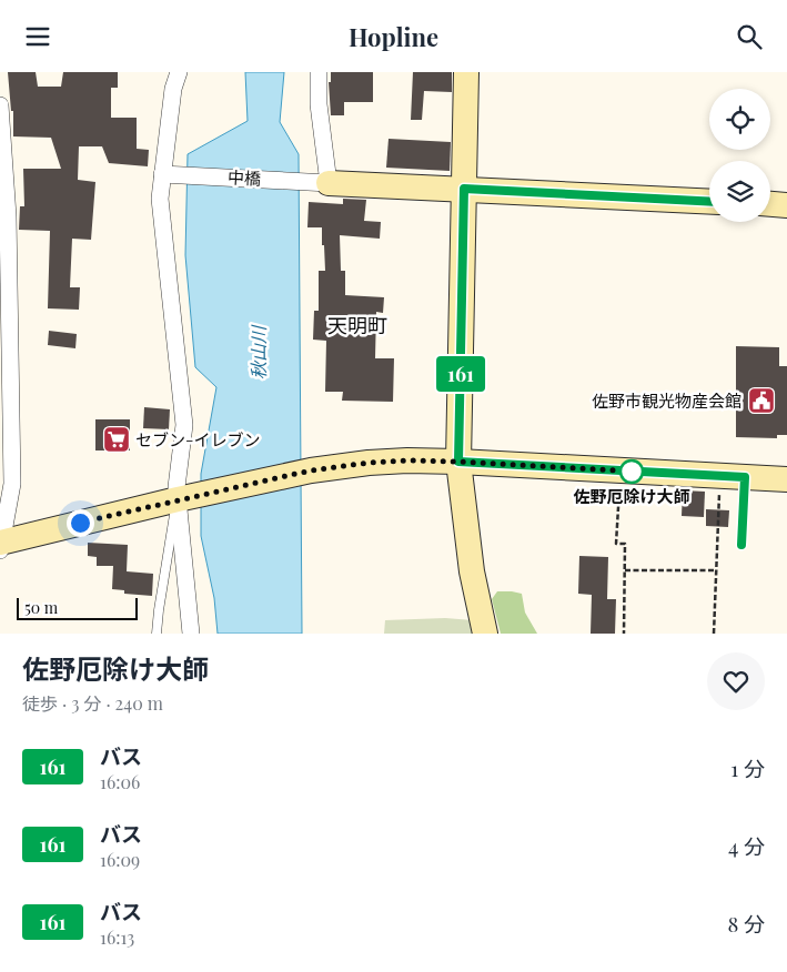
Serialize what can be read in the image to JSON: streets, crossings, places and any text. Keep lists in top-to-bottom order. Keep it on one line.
{"streets":{"street":["中橋"]},"districts":["天明町"],"water":["秋山川"],"places":{"public building":["佐野市観光物産会館"],"supermarket":["セブン-イレブン"],"other":["佐野厄除け大師"]},"lines":["bus line 161"],"scale_bar":"50 m","page":{"header":"Hopline","on_map":"161","scale":"50 m","heading":["佐野厄除け大師","徒歩 · 3 分 · 240 m"],"list":[{"mark":"161","name":"バス","note":"16:06","value":"1 分"},{"mark":"161","name":"バス","note":"16:09","value":"4 分"},{"mark":"161","name":"バス","note":"16:13","value":"8 分"}]}}
